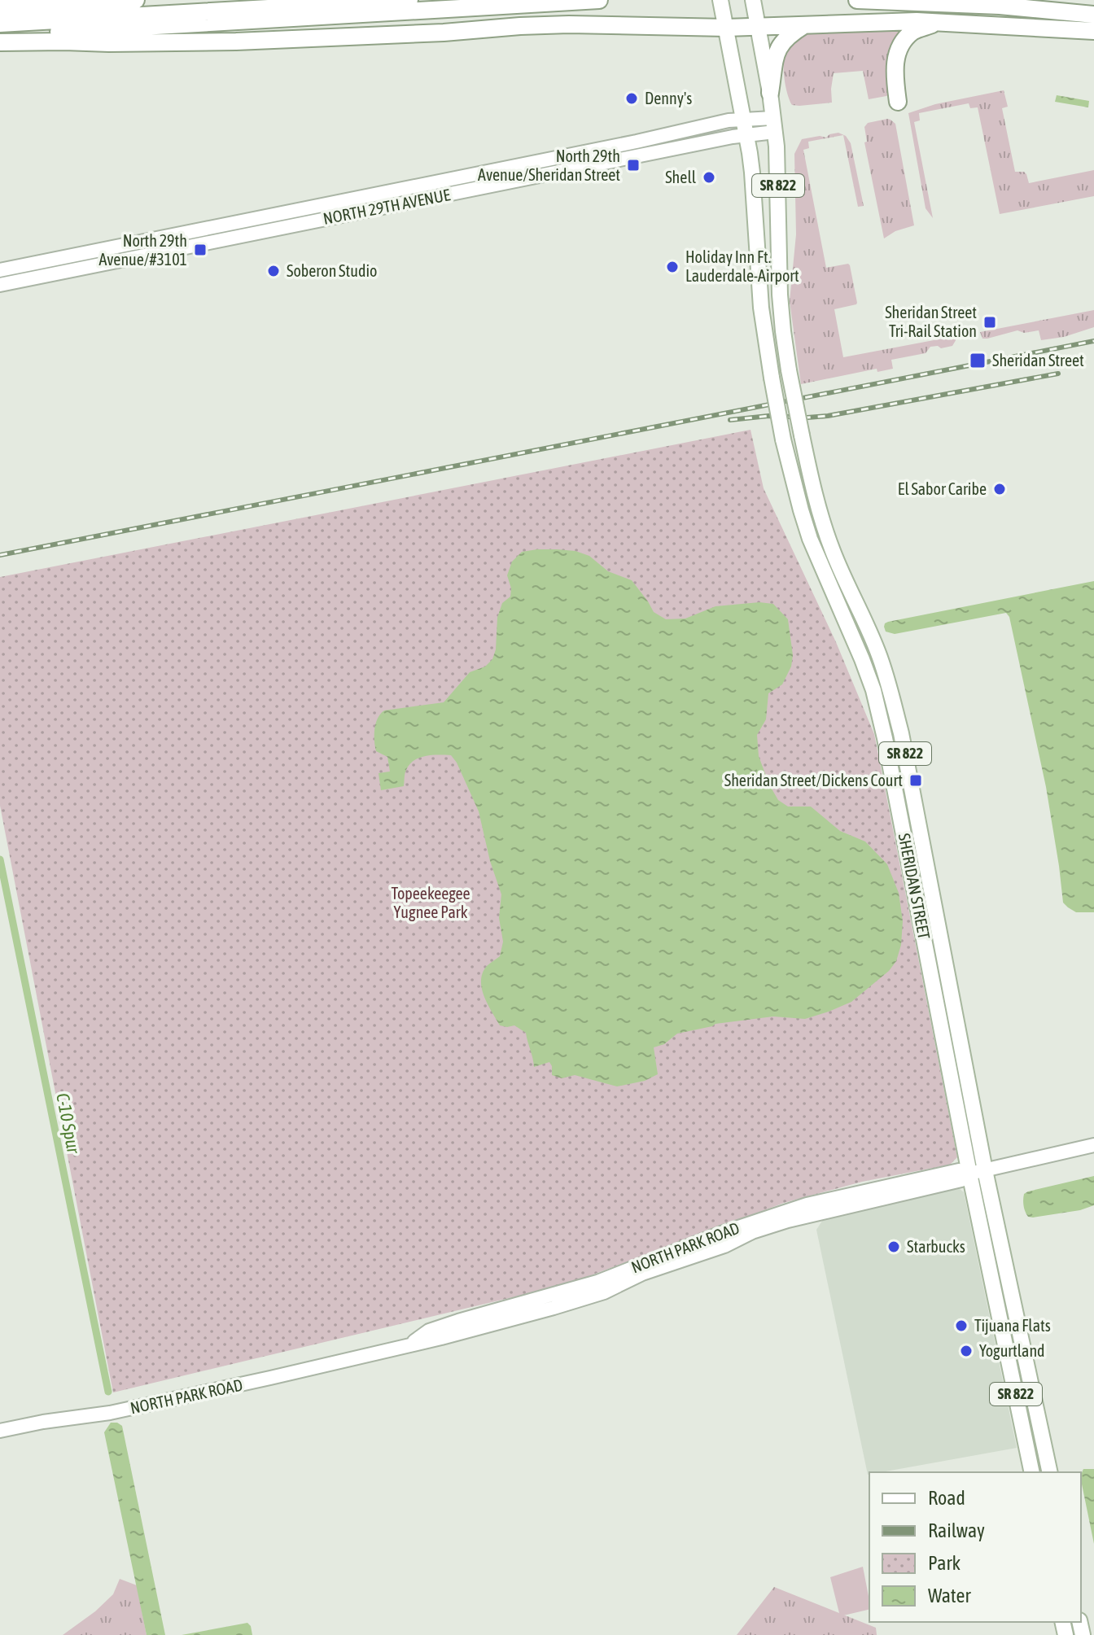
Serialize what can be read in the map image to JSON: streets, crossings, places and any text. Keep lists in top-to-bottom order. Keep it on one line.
{"streets":{"main road":["SR 822","SHERIDAN STREET"],"street":["NORTH 29TH AVENUE","NORTH PARK ROAD"]},"crossings":[["NORTH 29TH AVENUE","SHERIDAN STREET"],["SHERIDAN STREET","NORTH PARK ROAD"]],"water":["C-10 Spur"],"parks":["Topeekeegee Yugnee Park"],"places":{"other":["Denny's","Shell","Holiday Inn Ft. Lauderdale-Airport","Soberon Studio","El Sabor Caribe","Starbucks","Tijuana Flats","Yogurtland"],"transit":["North 29th Avenue/Sheridan Street","North 29th Avenue/#3101","Sheridan Street Tri-Rail Station","Sheridan Street","Sheridan Street/Dickens Court"]},"legend":["Road","Railway","Park","Water"]}
